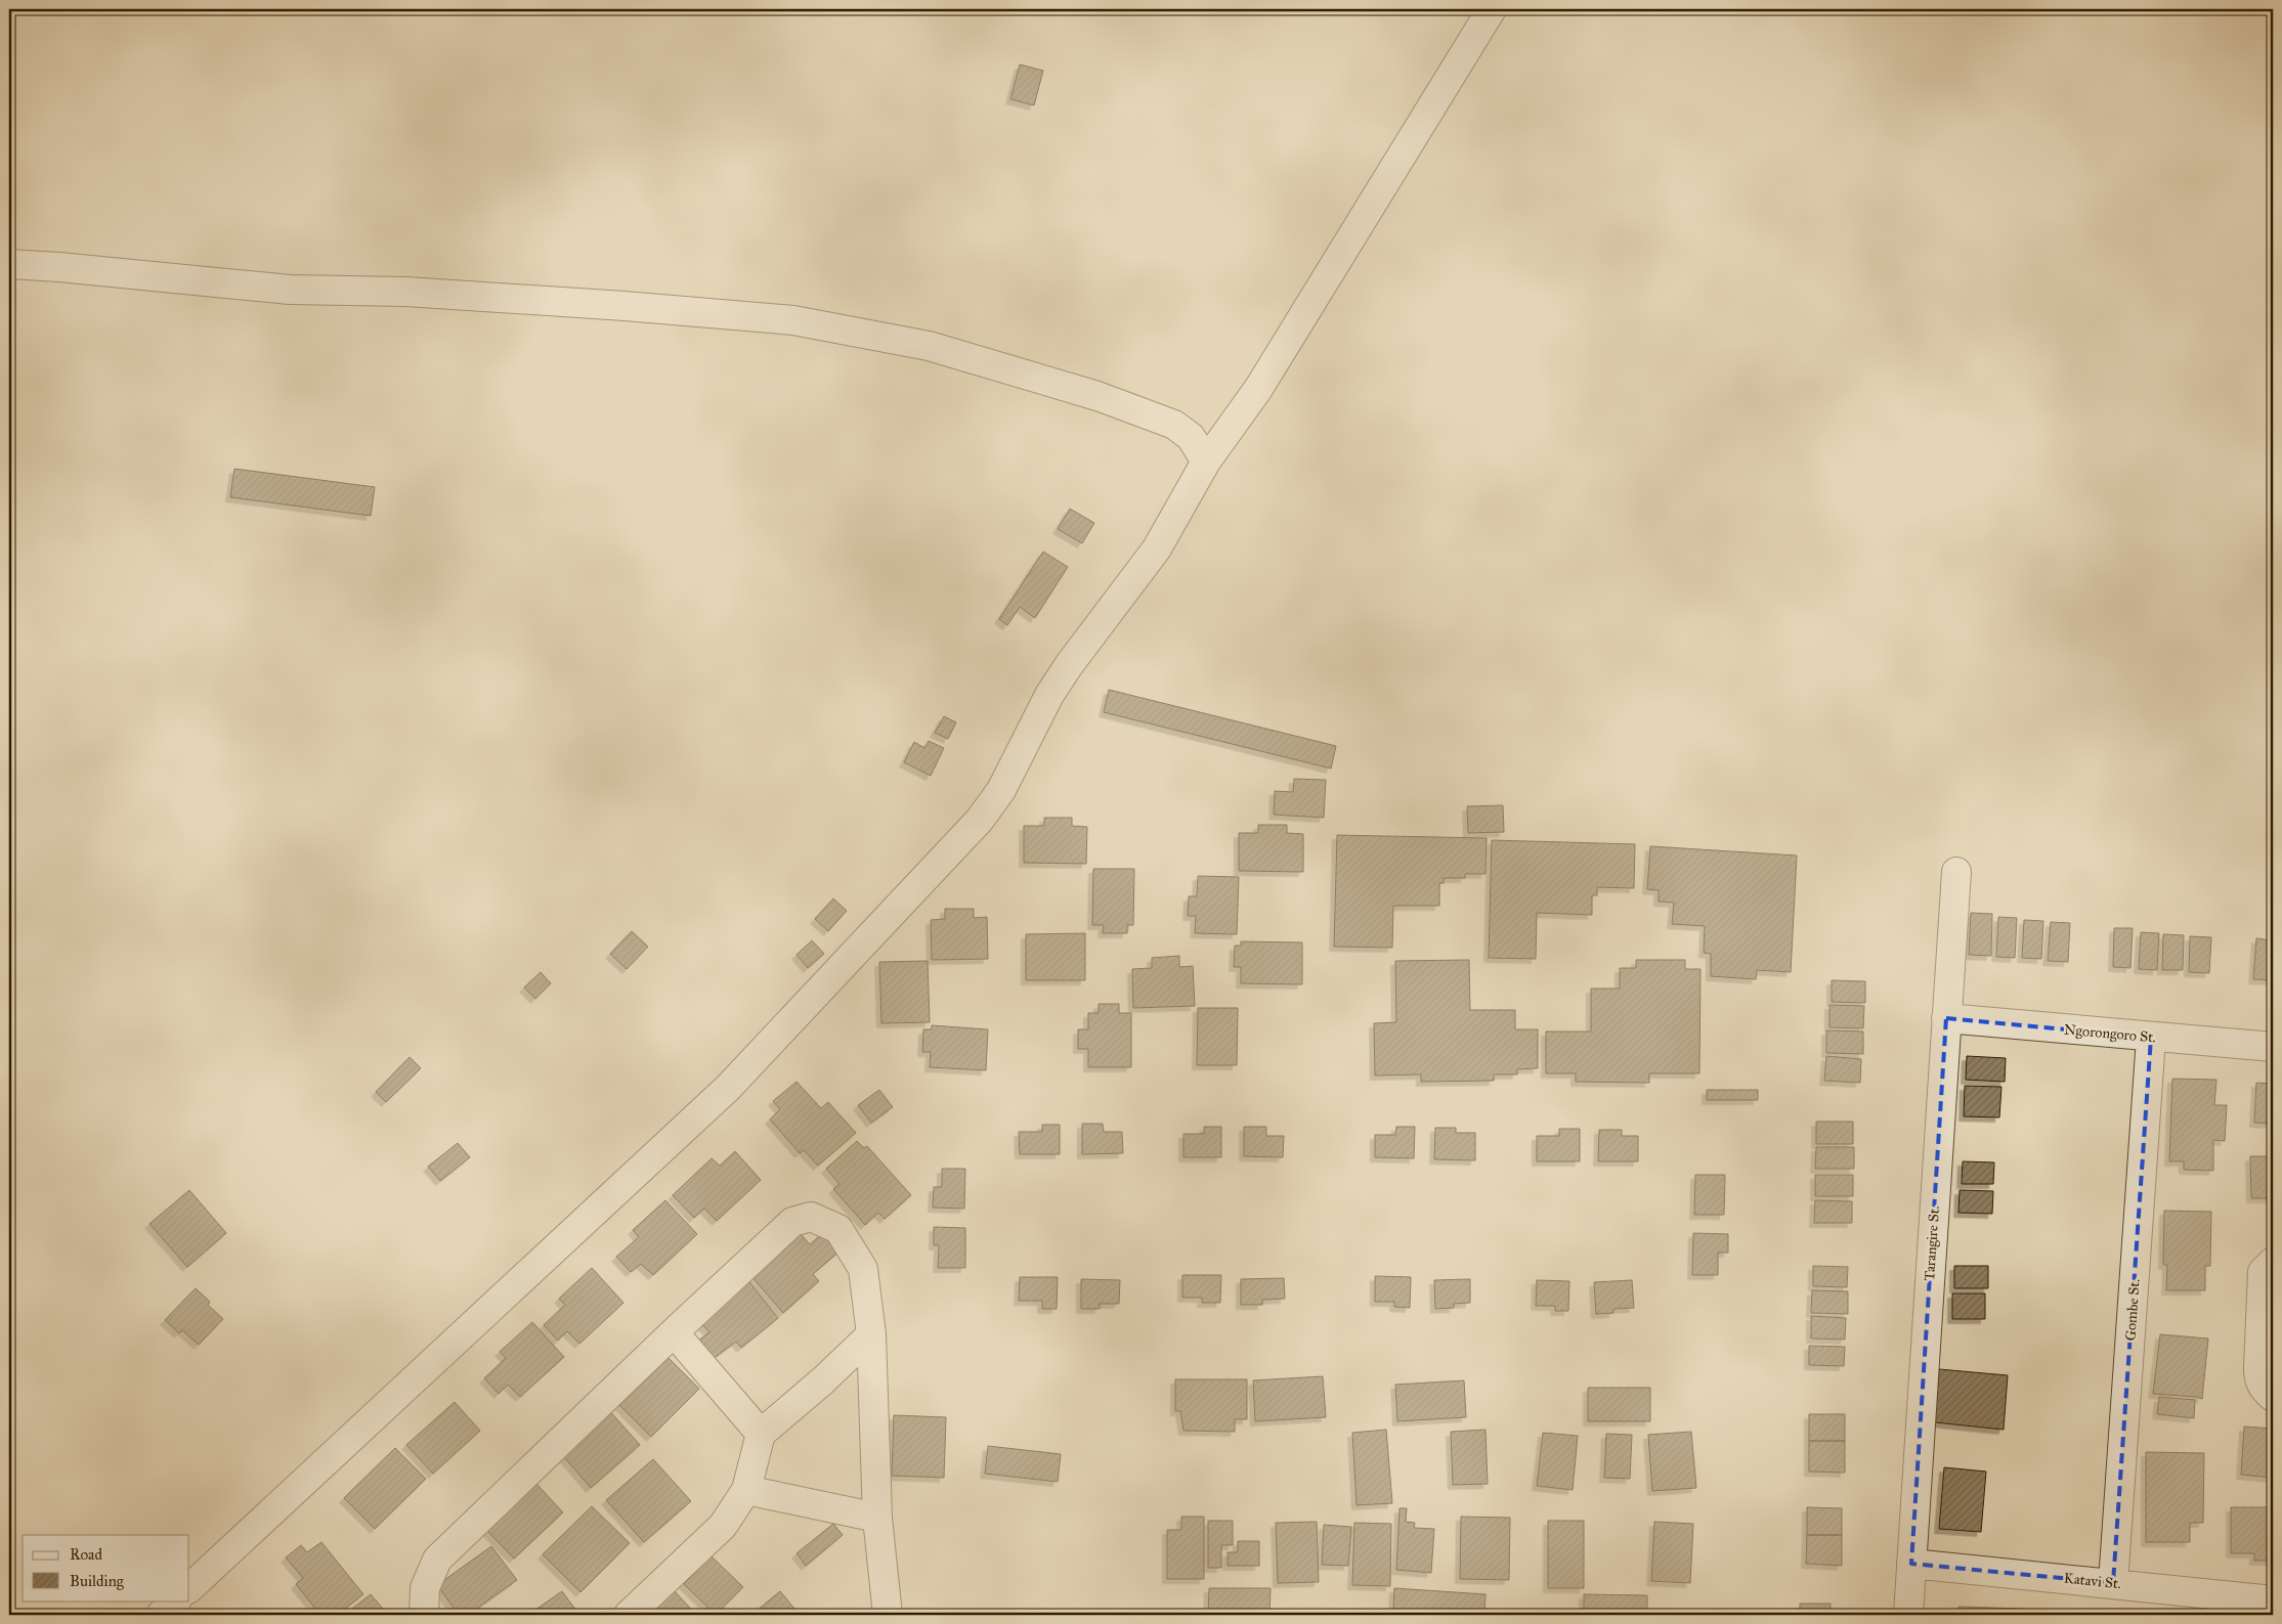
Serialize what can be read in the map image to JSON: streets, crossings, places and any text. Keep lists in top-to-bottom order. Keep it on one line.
{"streets":{"street":["Ngorongoro St.","Tarangire St.","Gombe St.","Katavi St."]},"crossings":[["Ngorongoro St.","Tarangire St."],["Ngorongoro St.","Gombe St."],["Tarangire St.","Katavi St."],["Gombe St.","Katavi St."]],"legend":["Road","Building"]}
